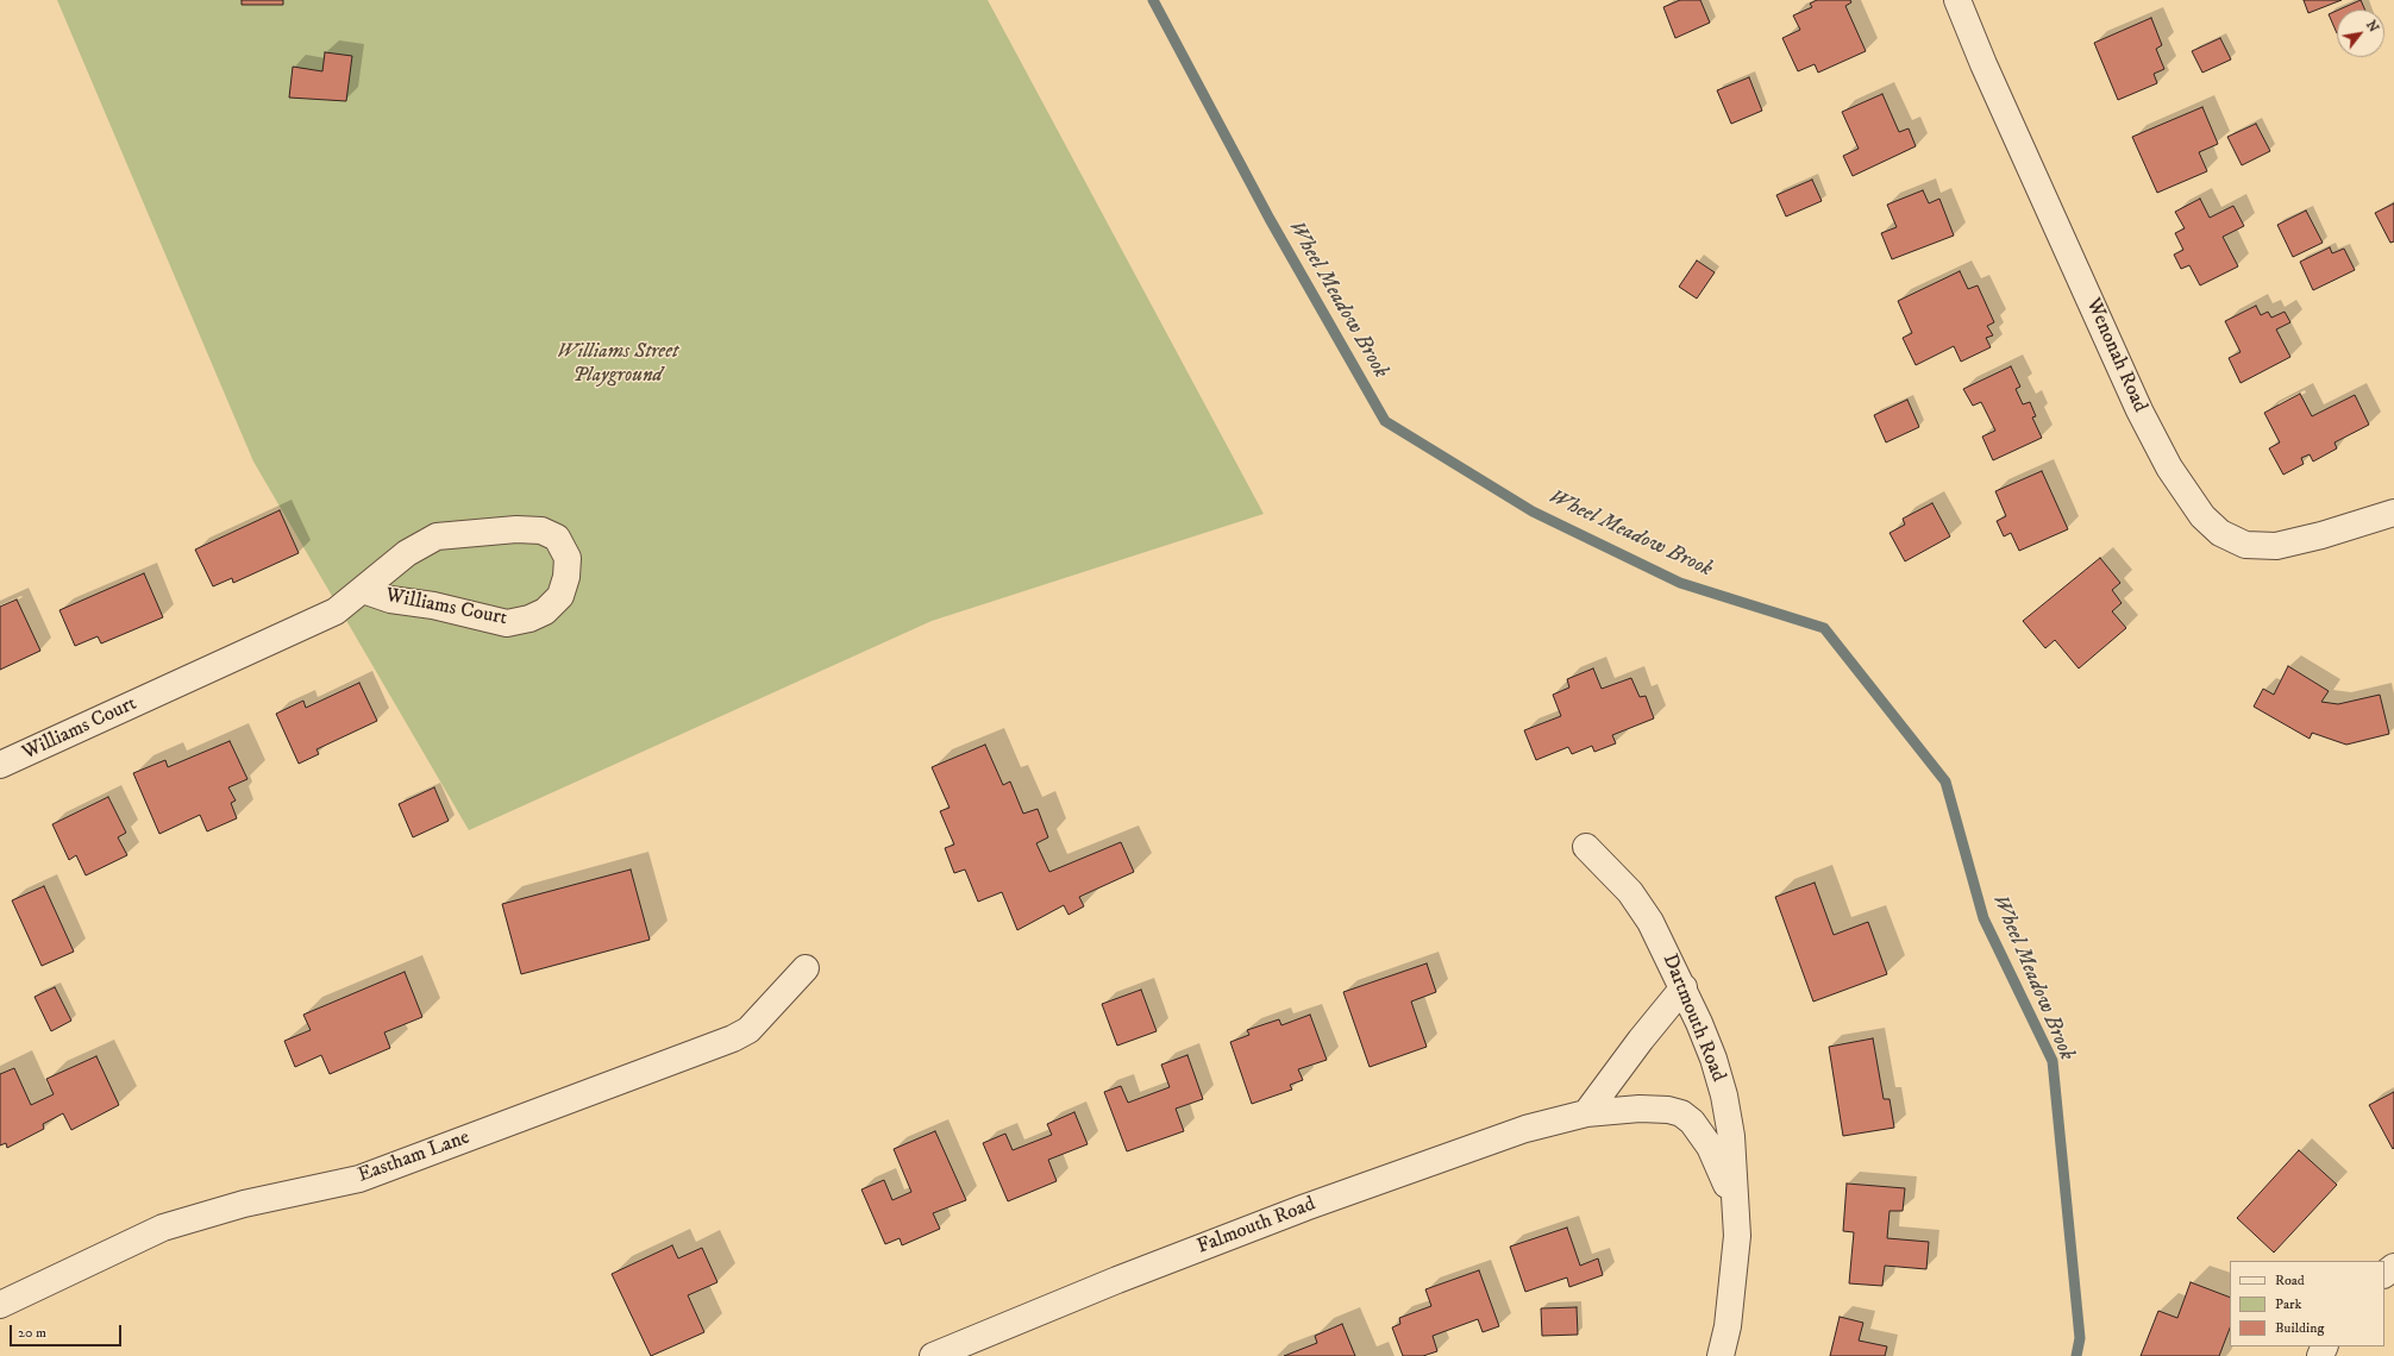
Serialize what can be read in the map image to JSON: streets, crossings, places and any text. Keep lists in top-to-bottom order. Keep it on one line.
{"streets":{"street":["Wenonah Road","Williams Court","Dartmouth Road","Eastham Lane","Falmouth Road"]},"crossings":[["Dartmouth Road","Falmouth Road"]],"water":["Wheel Meadow Brook"],"parks":["Williams Street Playground"],"legend":["Road","Park","Building"],"scale_bar":"20 m","north":"top right"}
